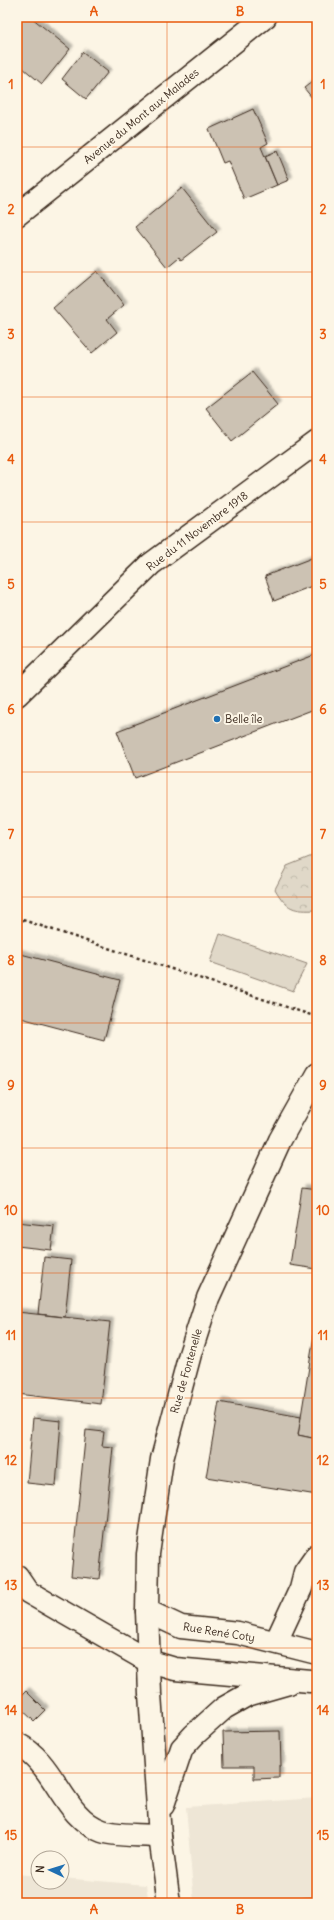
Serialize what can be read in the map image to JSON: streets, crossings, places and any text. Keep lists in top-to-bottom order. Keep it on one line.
{"streets":{"street":["Avenue du Mont aux Malades","Rue du 11 Novembre 1918","Rue de Fontenelle","Rue René Coty"]},"crossings":[["Rue de Fontenelle","Rue René Coty"]],"places":["Belle île"],"north":"left","grid":{"columns":["A","B"],"rows":["1","2","3","4","5","6","7","8","9","10","11","12","13","14","15"]}}
